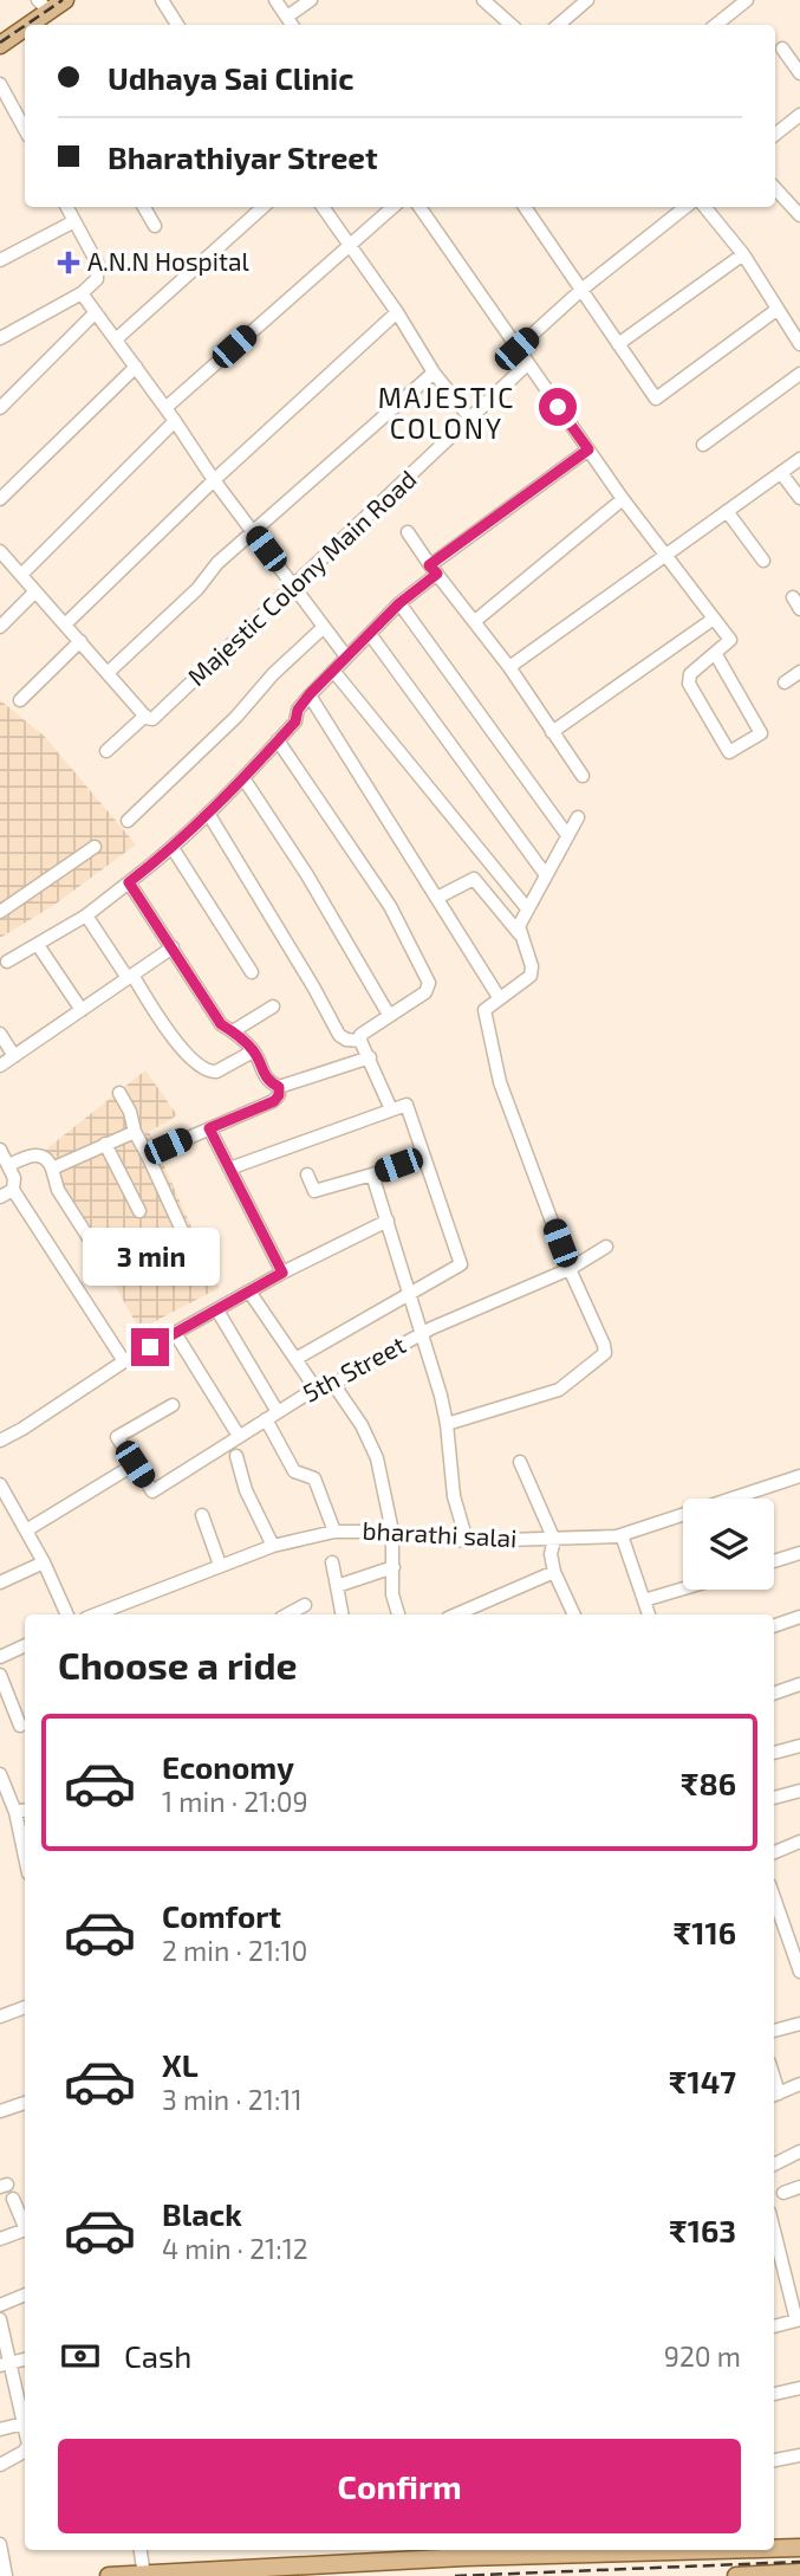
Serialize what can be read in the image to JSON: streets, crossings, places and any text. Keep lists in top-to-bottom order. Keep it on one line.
{"streets":{"street":["Majestic Colony Main Road","5th Street","bharathi salai"]},"districts":["MAJESTIC COLONY"],"places":{"health":["A.N.N Hospital"]},"page":{"banner":["Udhaya Sai Clinic","Bharathiyar Street"],"bubble":"3 min","heading":"Choose a ride","list":[{"name":"Economy","note":"1 min · 21:09","value":"₹86"},{"name":"Comfort","note":"2 min · 21:10","value":"₹116"},{"name":"XL","note":"3 min · 21:11","value":"₹147"},{"name":"Black","note":"4 min · 21:12","value":"₹163"}],"pay":["Cash","920 m"],"buttons":"Confirm"}}
